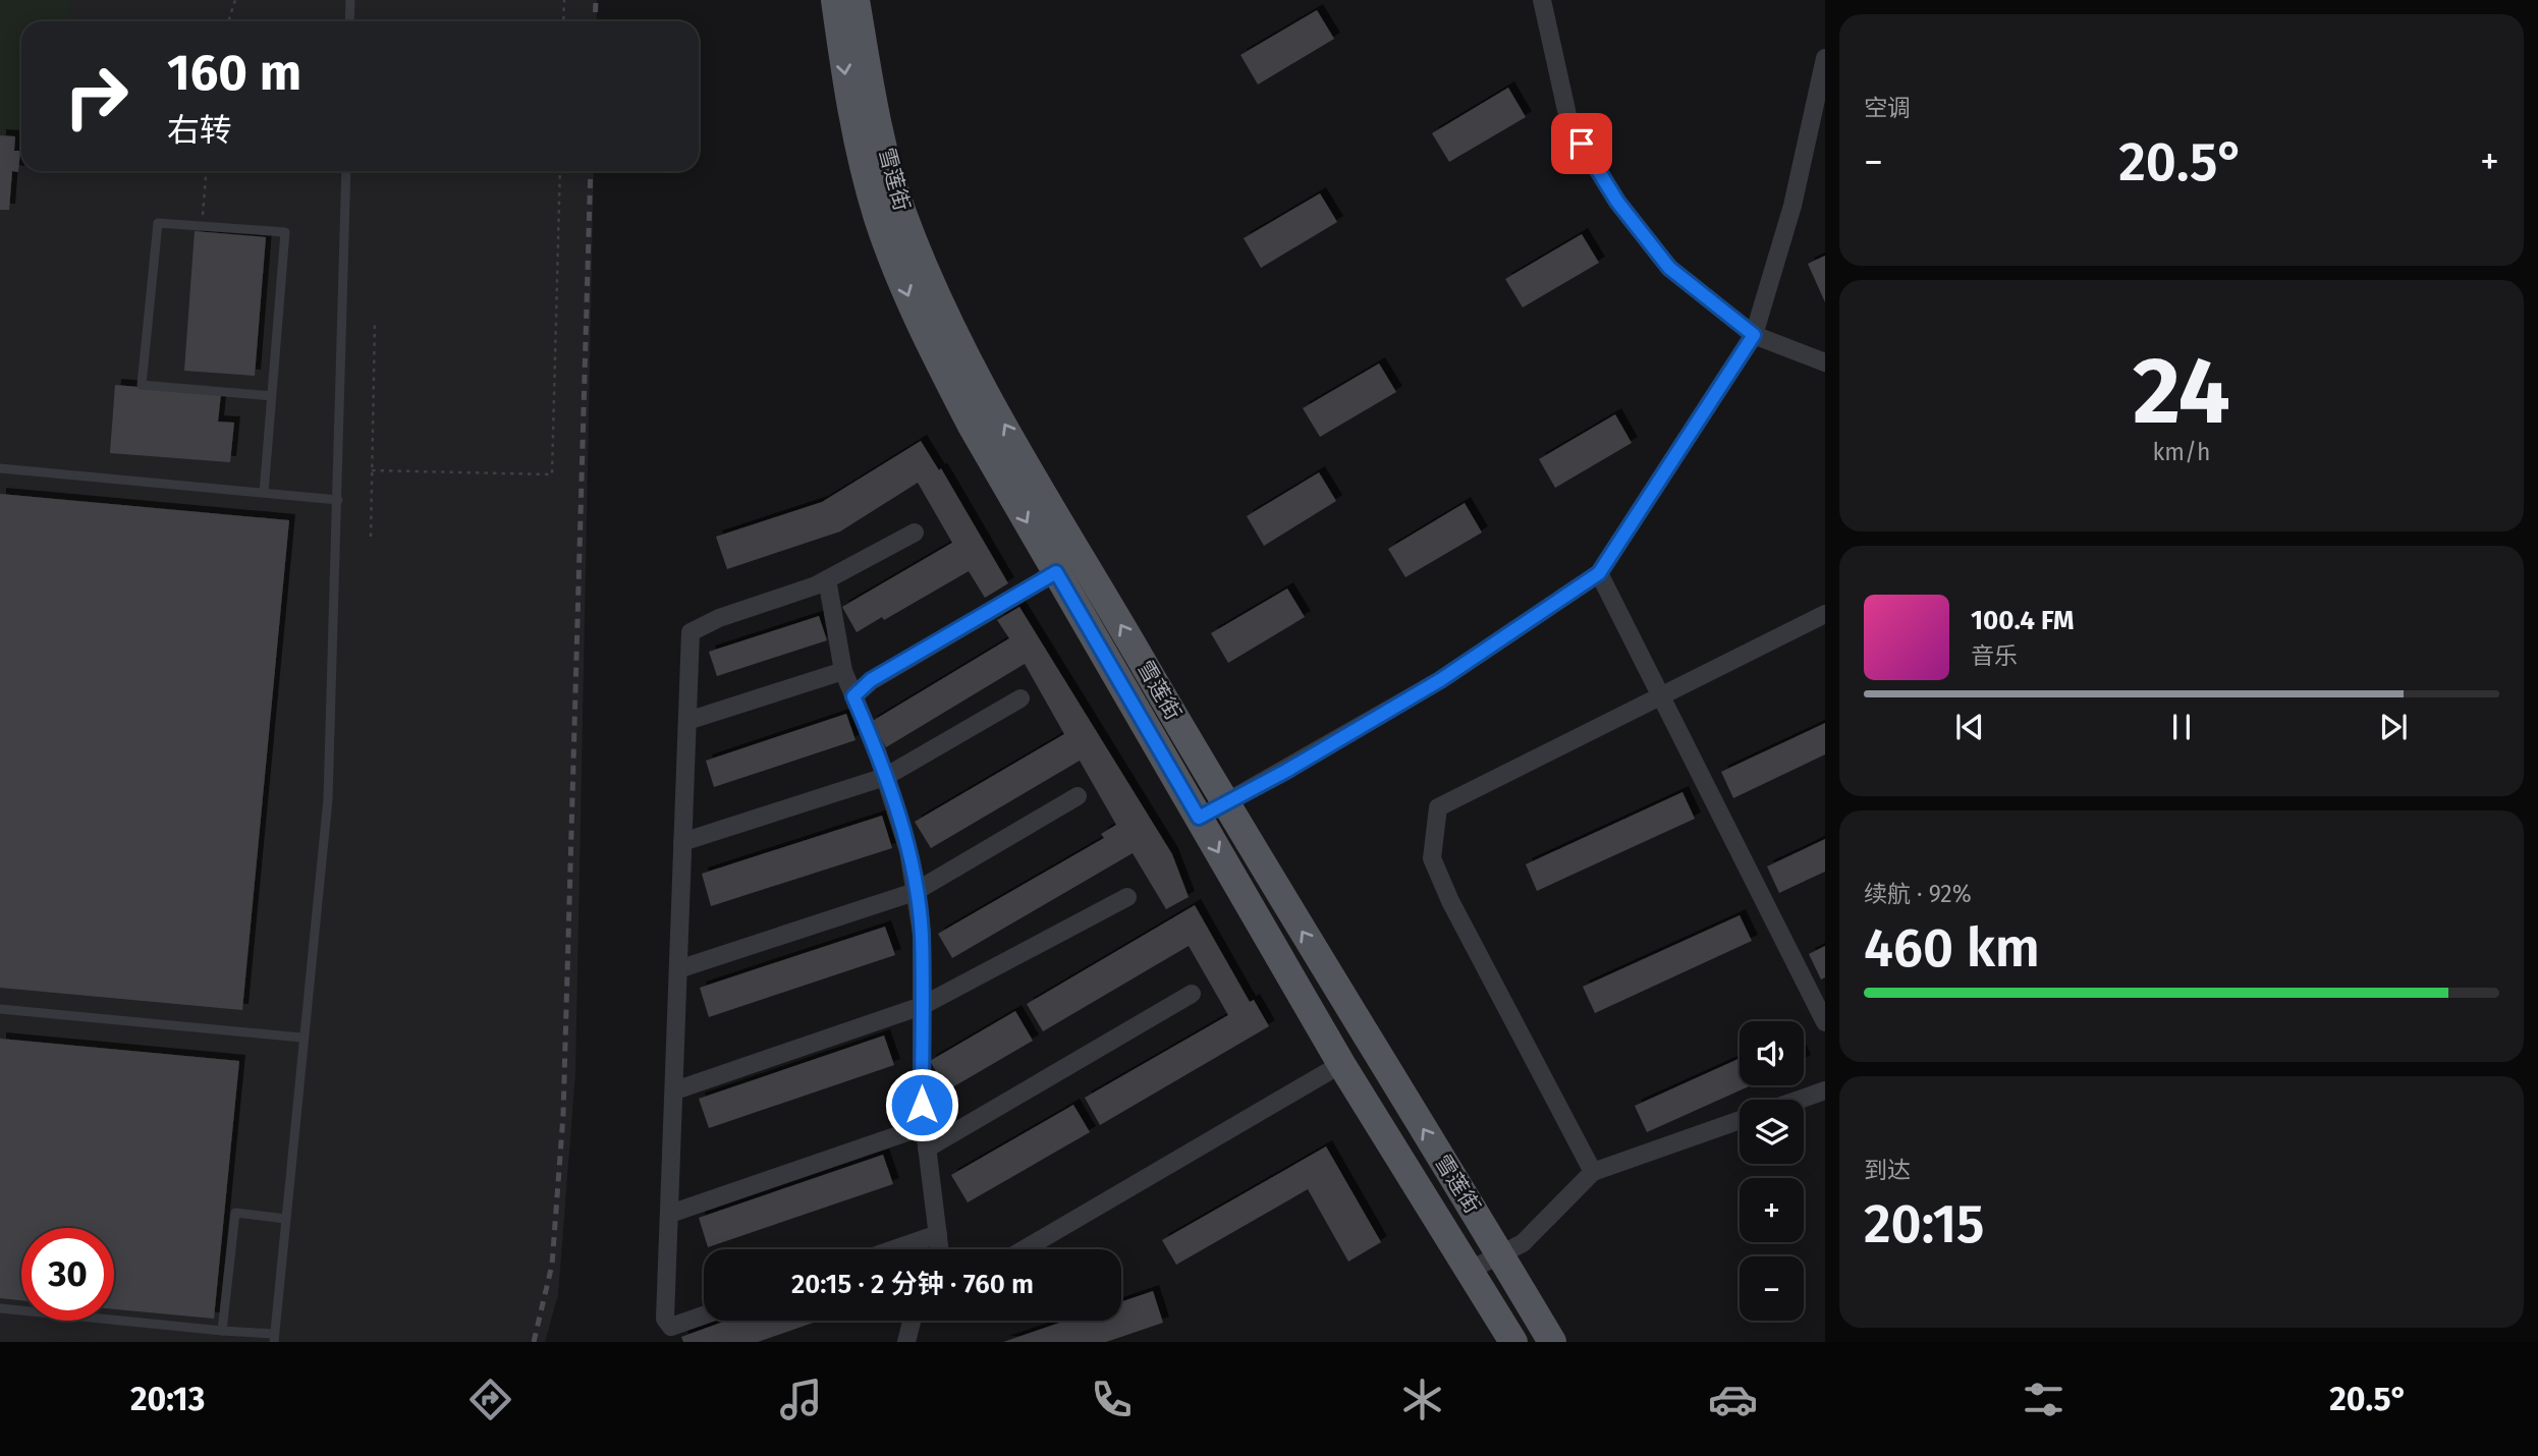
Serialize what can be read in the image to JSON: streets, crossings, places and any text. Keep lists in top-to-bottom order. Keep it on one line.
{"streets":{"main road":["雪莲街"]},"page":{"tile":["空调",["24","km/h"],["续航 · 92%","460 km"],["到达","20:15"]],"turn":["160 m","右转"],"heat":["−","20.5°","+"],"song":["100.4 FM","音乐"],"map_buttons":["+","−"],"limit":"30","trip":"20:15 · 2 分钟 · 760 m","tabs":["20:13","20.5°"]}}
